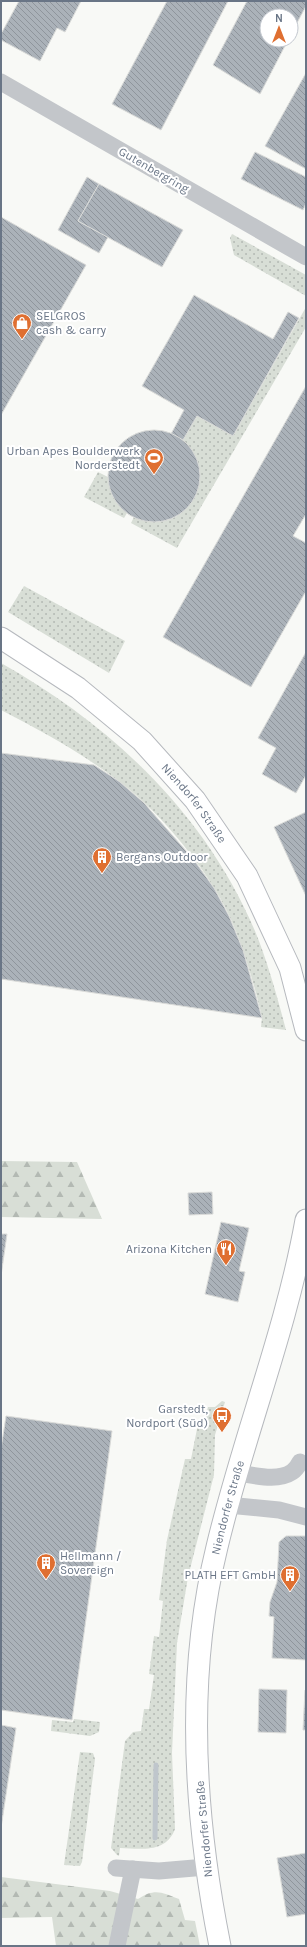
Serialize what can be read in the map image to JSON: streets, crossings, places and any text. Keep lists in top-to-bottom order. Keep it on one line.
{"streets":{"main road":["Niendorfer Straße"],"street":["Gutenbergring"]},"places":{"shop":["SELGROS cash & carry"],"sports":["Urban Apes Boulderwerk Norderstedt"],"building":["Bergans Outdoor","Hellmann / Sovereign","PLATH EFT GmbH"],"restaurant":["Arizona Kitchen"],"bus stop":["Garstedt, Nordport (Süd)"]},"north":"top"}
